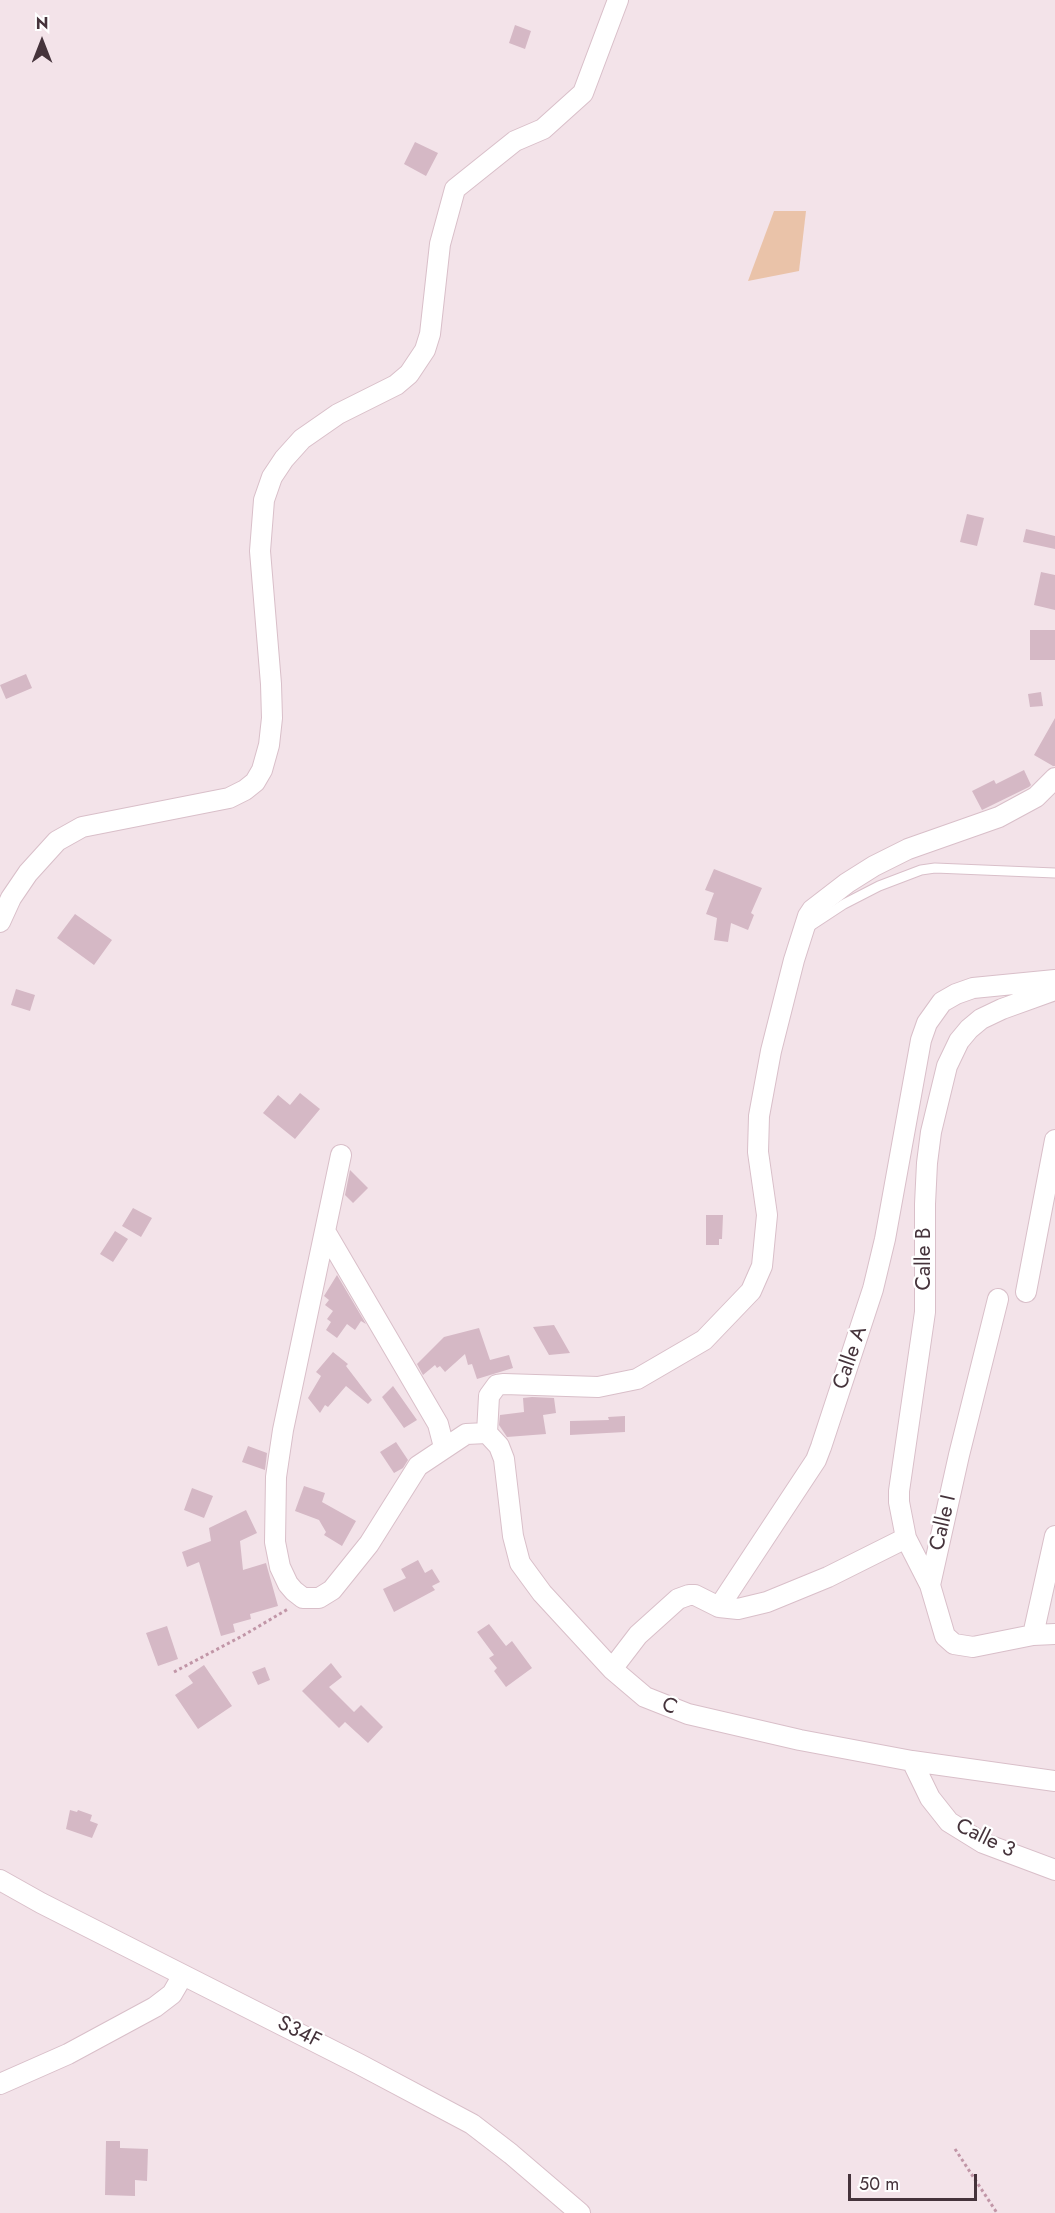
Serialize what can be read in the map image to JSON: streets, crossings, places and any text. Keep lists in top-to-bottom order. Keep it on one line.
{"streets":{"street":["Calle B","Calle A","Calle I","C","Calle 3","S34F"]},"crossings":[["Calle B","Calle I"],["C","Calle 3"]],"scale_bar":"50 m","north":"top"}
